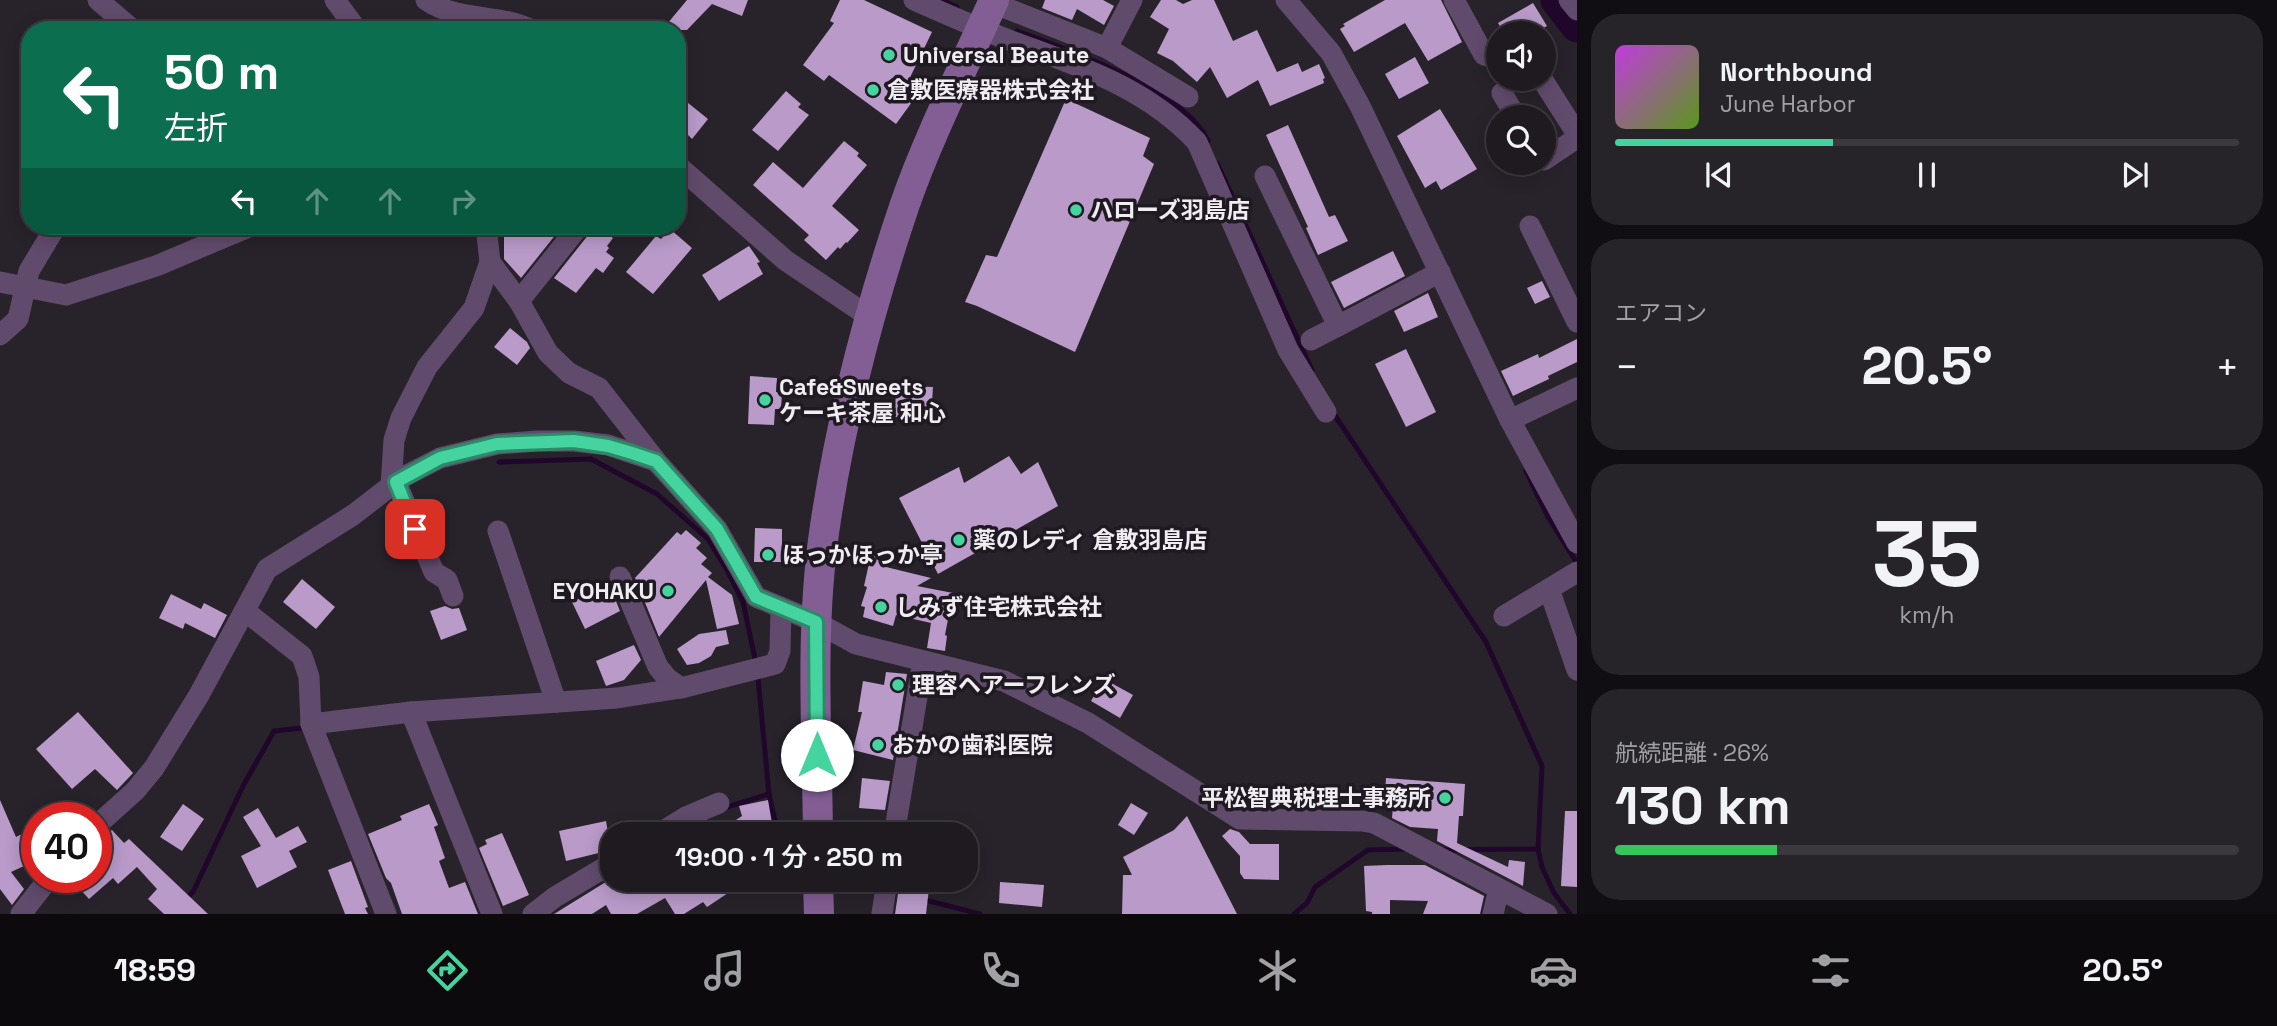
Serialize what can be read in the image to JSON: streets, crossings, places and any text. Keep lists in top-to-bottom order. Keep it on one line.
{"places":["Universal Beaute","倉敷医療器株式会社","ハローズ羽島店","Cafe&Sweets ケーキ茶屋 和心","薬のレディ 倉敷羽島店","ほっかほっか亭","EYOHAKU","しみず住宅株式会社","理容ヘアーフレンズ","おかの歯科医院","平松智典税理士事務所"],"page":{"turn":["50 m","左折"],"song":["Northbound","June Harbor"],"tile":["エアコン",["35","km/h"],["航続距離 · 26%","130 km"]],"heat":["−","20.5°","+"],"limit":"40","trip":"19:00 · 1 分 · 250 m","tabs":["18:59","20.5°"]}}
